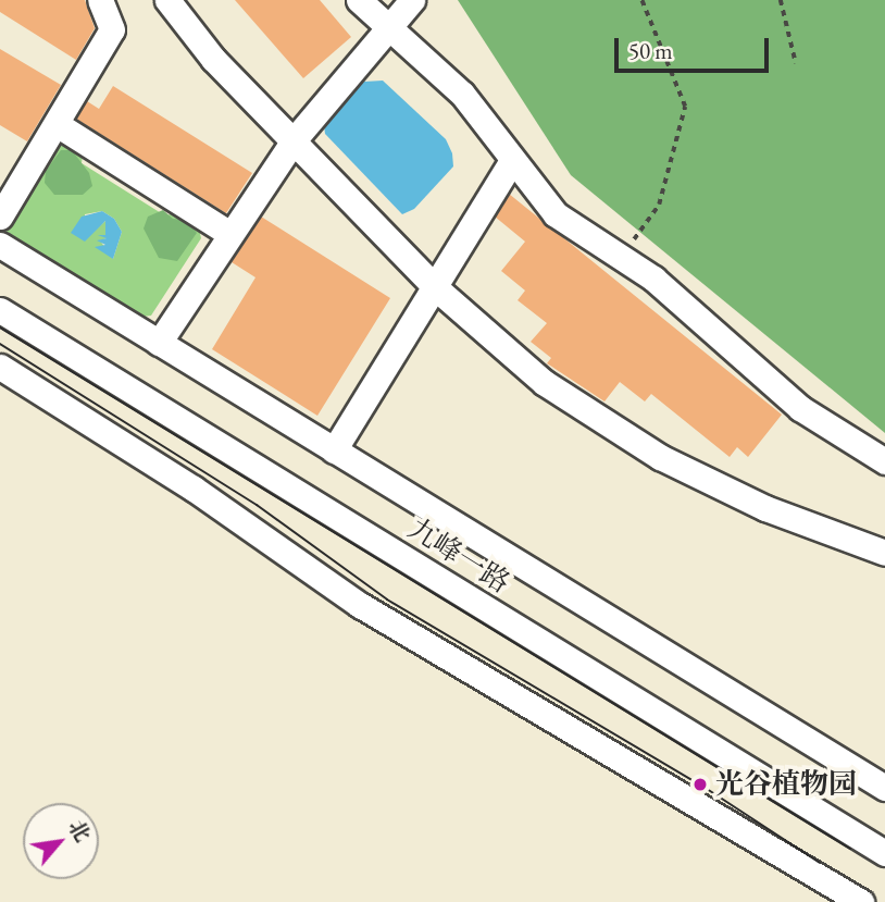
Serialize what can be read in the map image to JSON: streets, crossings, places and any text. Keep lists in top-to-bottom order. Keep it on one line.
{"streets":{"street":["九峰一路"]},"places":["光谷植物园"],"scale_bar":"50 m","north":"top right"}
